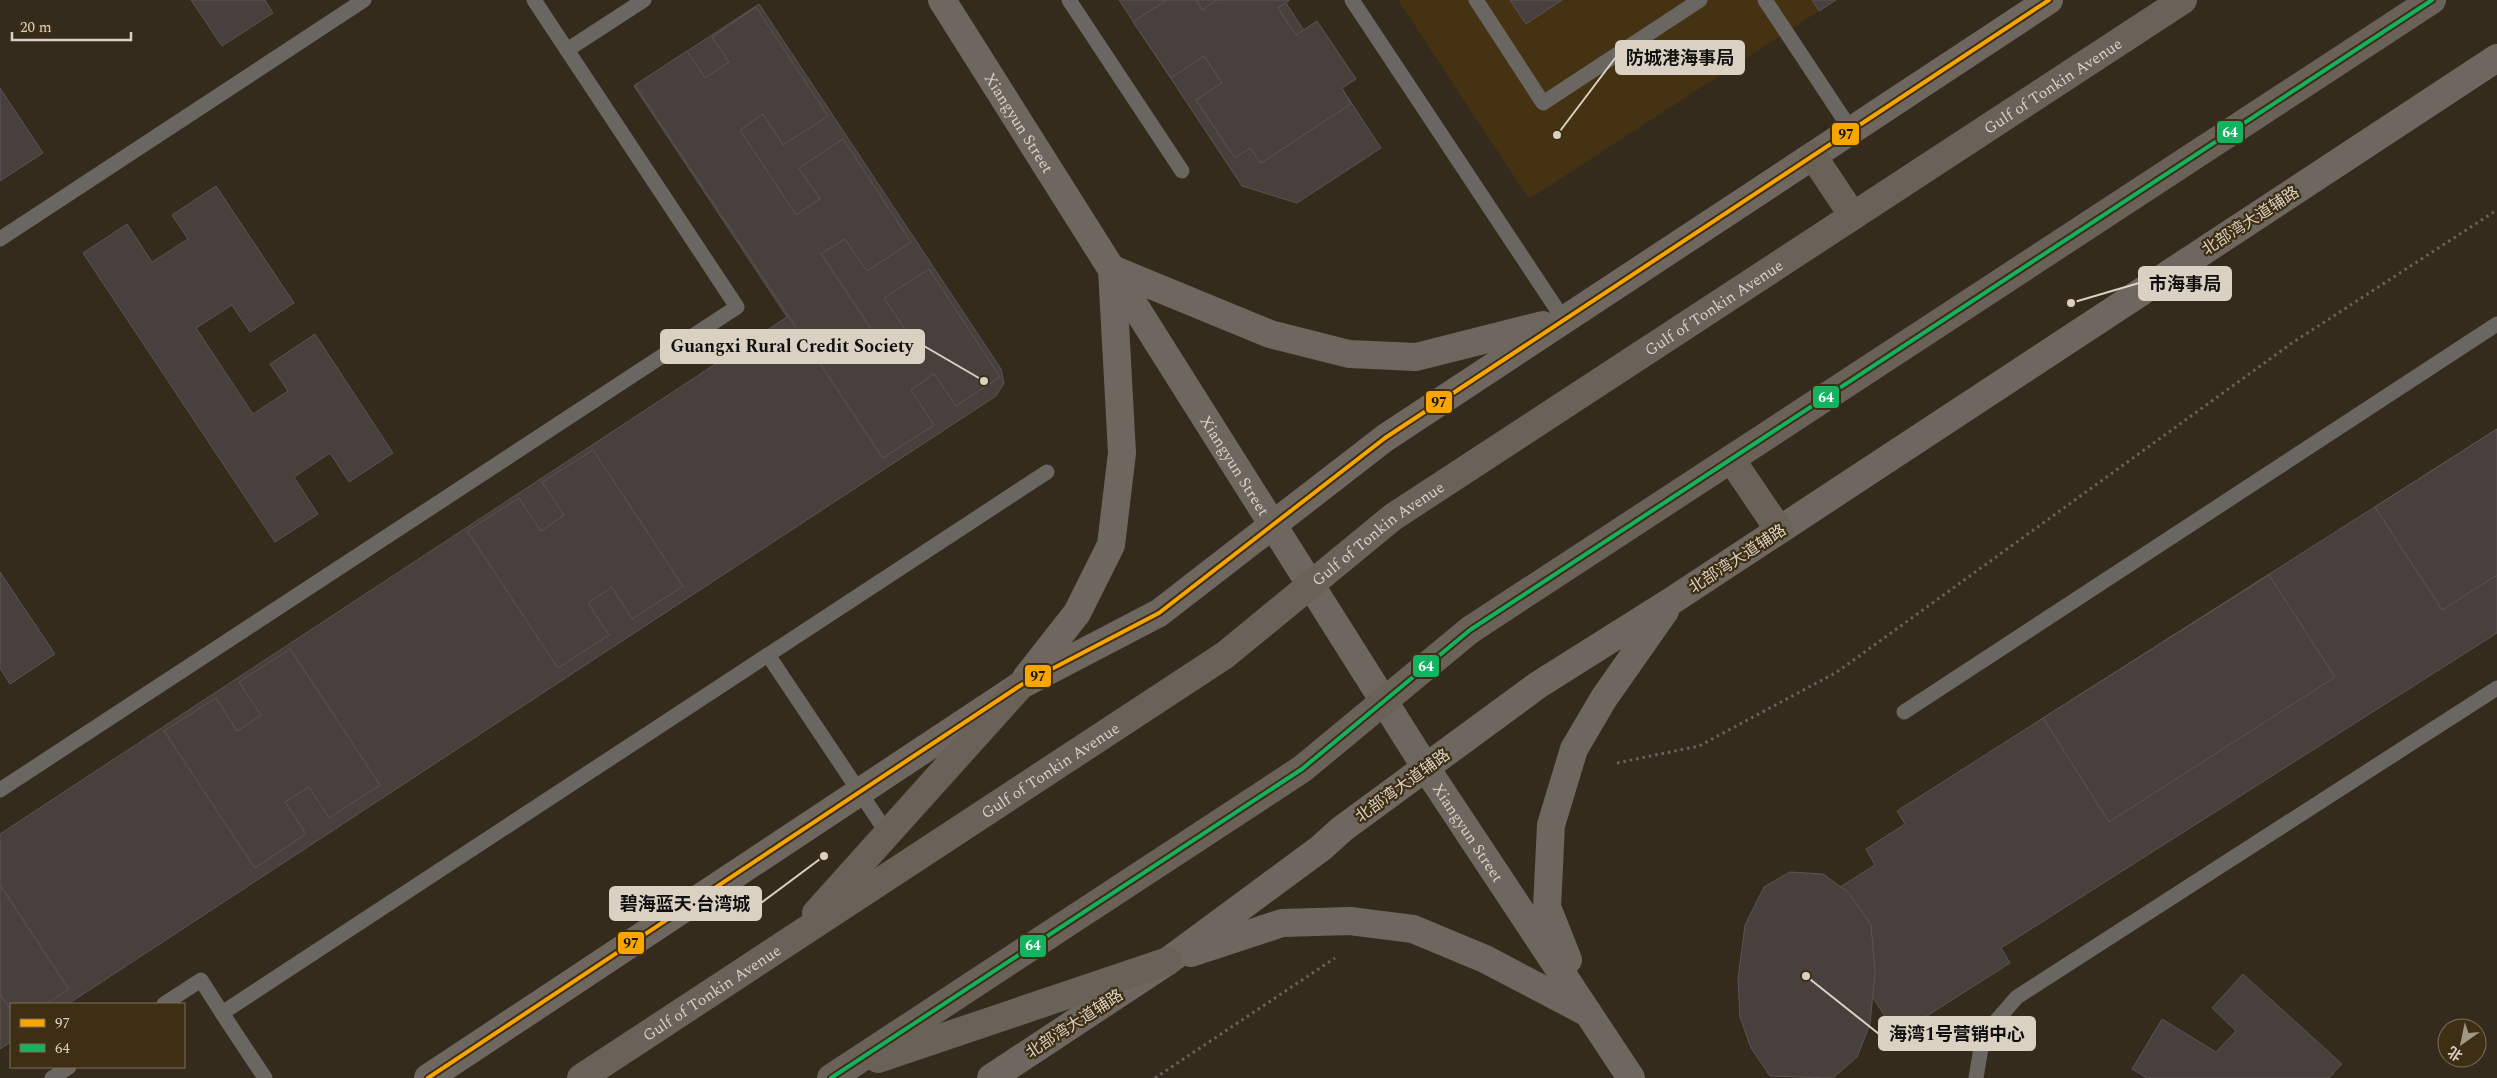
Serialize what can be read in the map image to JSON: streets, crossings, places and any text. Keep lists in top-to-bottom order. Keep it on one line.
{"streets":{"highway":["Gulf of Tonkin Avenue"],"main road":["Xiangyun Street","北部湾大道辅路"]},"crossings":[["Gulf of Tonkin Avenue","Xiangyun Street"],["Xiangyun Street","北部湾大道辅路"]],"places":["防城港海事局","市海事局","Guangxi Rural Credit Society","碧海蓝天·台湾城","海湾1号营销中心"],"lines":["transit line 97","transit line 64"],"legend":["97","64"],"scale_bar":"20 m","north":"bottom left"}
